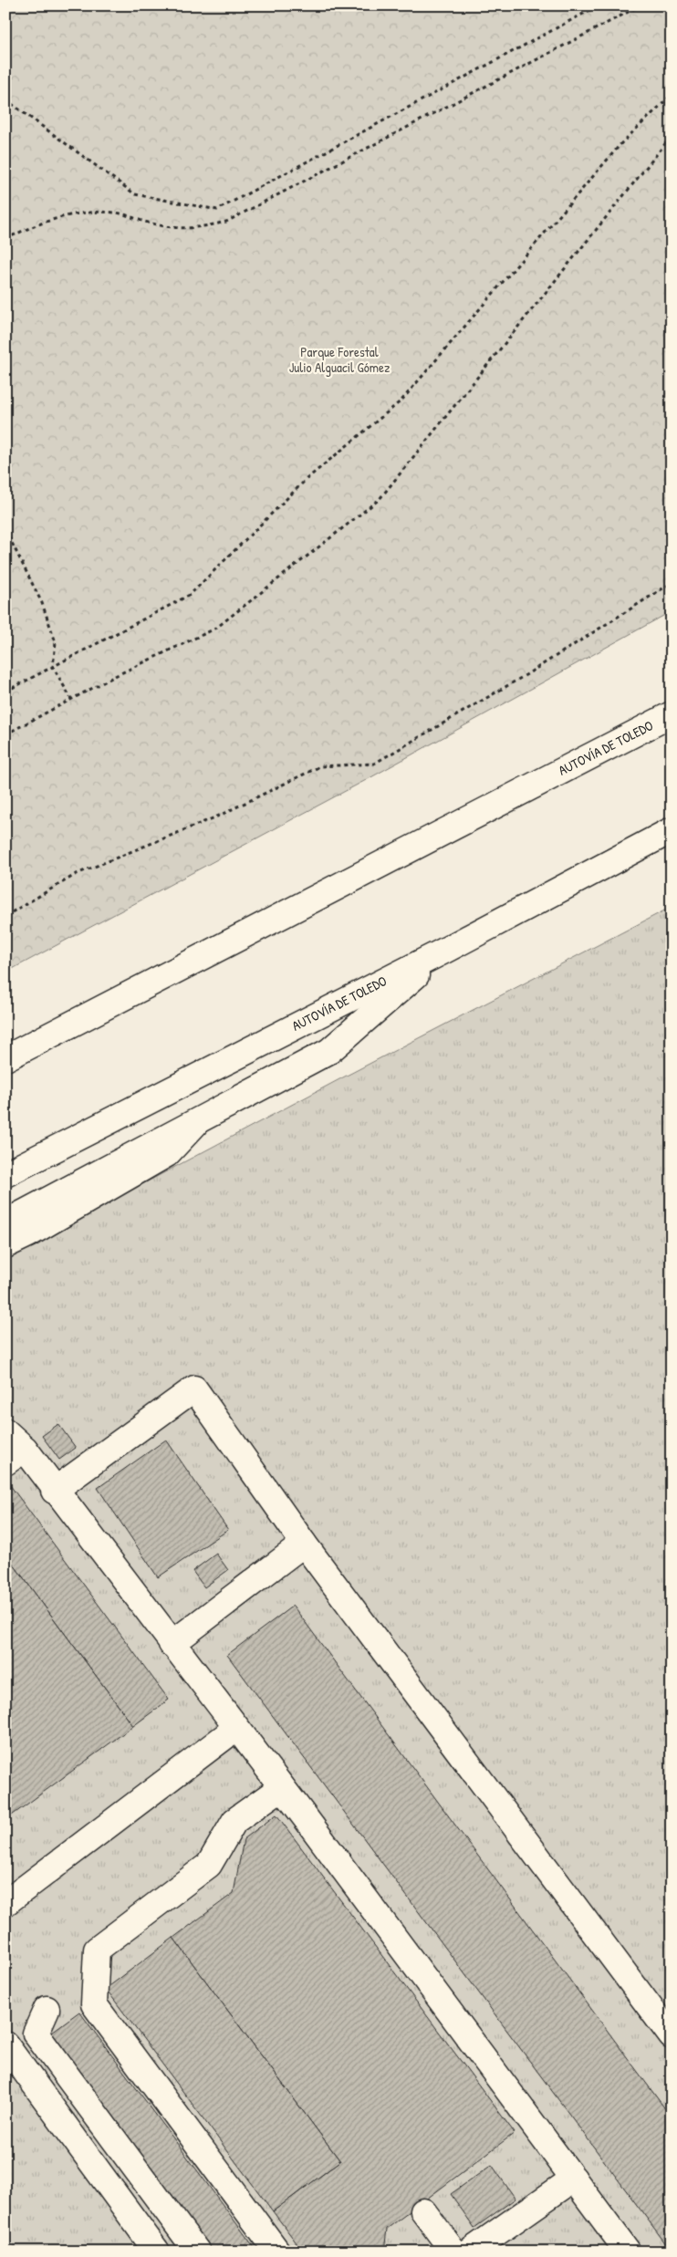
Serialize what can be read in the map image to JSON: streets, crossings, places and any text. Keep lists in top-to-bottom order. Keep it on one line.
{"streets":{"main road":["AUTOVÍA DE TOLEDO"]},"parks":["Parque Forestal Julio Alguacil Gómez"]}
